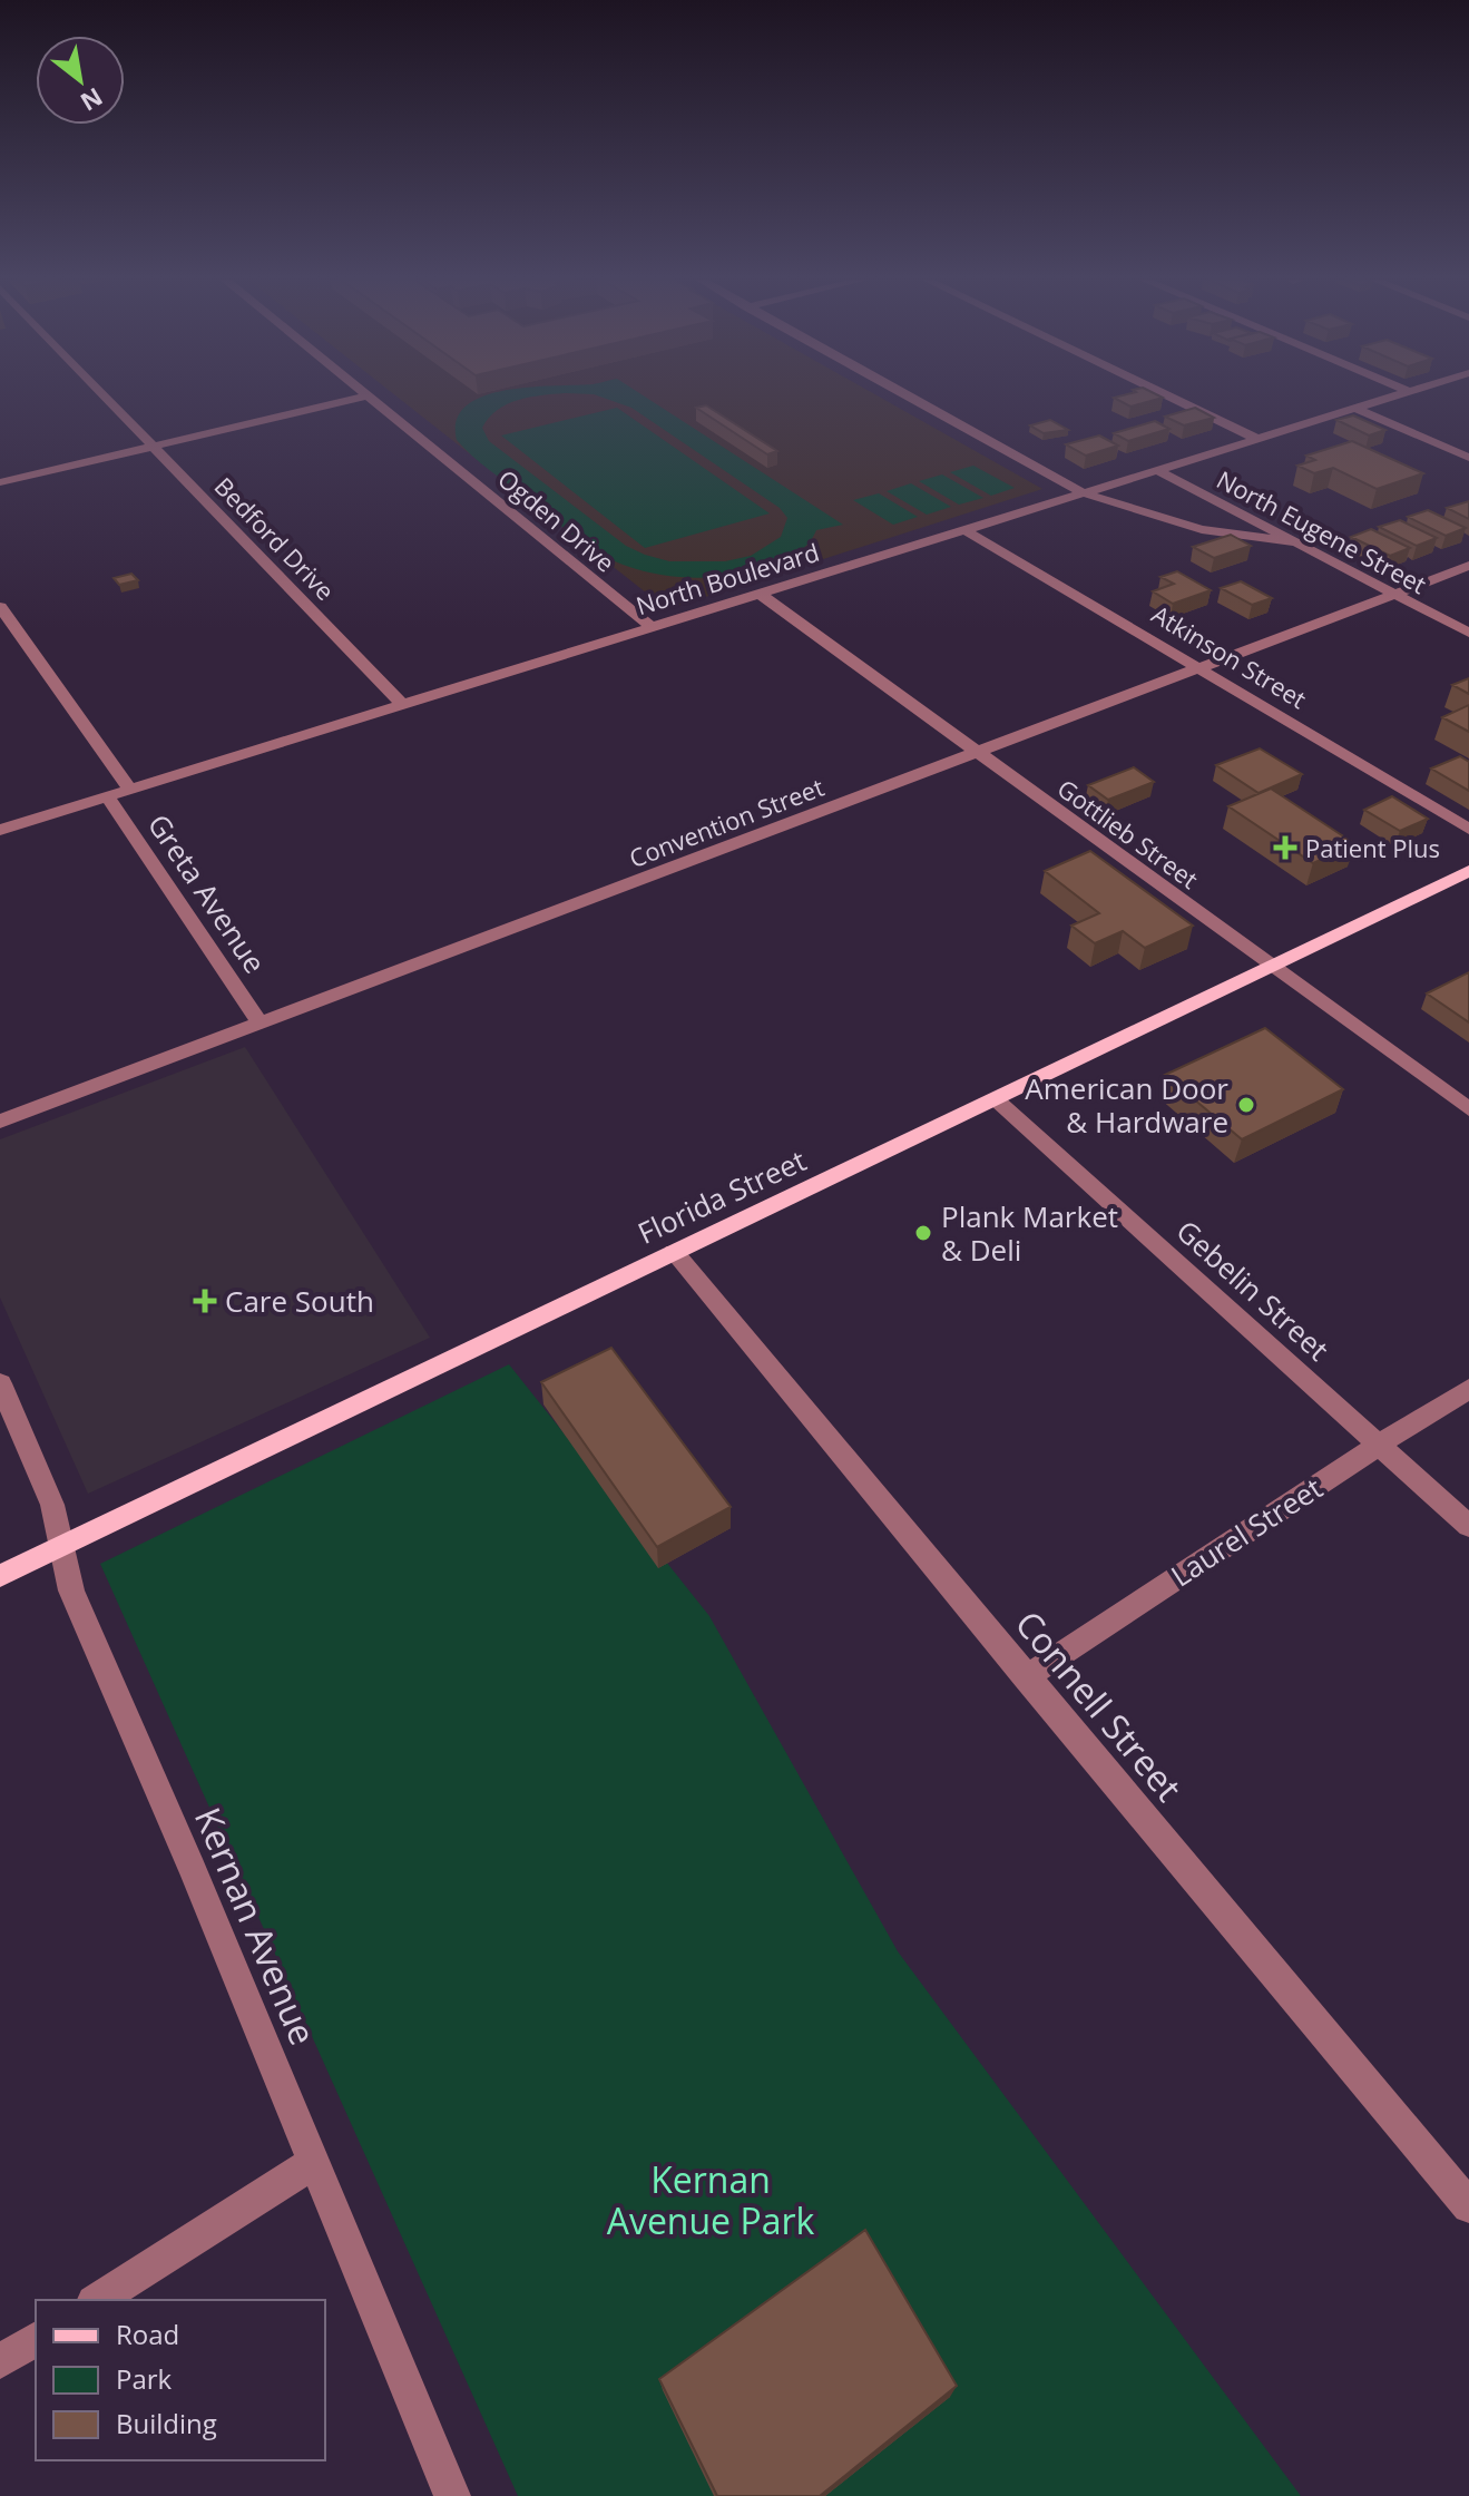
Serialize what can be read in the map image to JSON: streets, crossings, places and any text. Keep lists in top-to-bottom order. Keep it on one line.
{"streets":{"main road":["Florida Street"],"street":["Ogden Drive","North Eugene Street","Bedford Drive","North Boulevard","Atkinson Street","Convention Street","Gottlieb Street","Greta Avenue","Gebelin Street","Laurel Street","Connell Street","Kernan Avenue"]},"crossings":[["Ogden Drive","North Boulevard"],["North Eugene Street","North Boulevard"],["North Eugene Street","Convention Street"],["Bedford Drive","North Boulevard"],["North Boulevard","Atkinson Street"],["North Boulevard","Gottlieb Street"],["North Boulevard","Greta Avenue"],["Atkinson Street","Convention Street"],["Convention Street","Gottlieb Street"],["Convention Street","Greta Avenue"],["Gottlieb Street","Florida Street"],["Florida Street","Gebelin Street"],["Florida Street","Connell Street"],["Florida Street","Kernan Avenue"],["Gebelin Street","Laurel Street"],["Laurel Street","Connell Street"]],"parks":["Kernan Avenue Park"],"places":{"health":["Patient Plus","Care South"],"other":["American Door & Hardware","Plank Market & Deli"]},"legend":["Road","Park","Building"],"north":"bottom right"}
